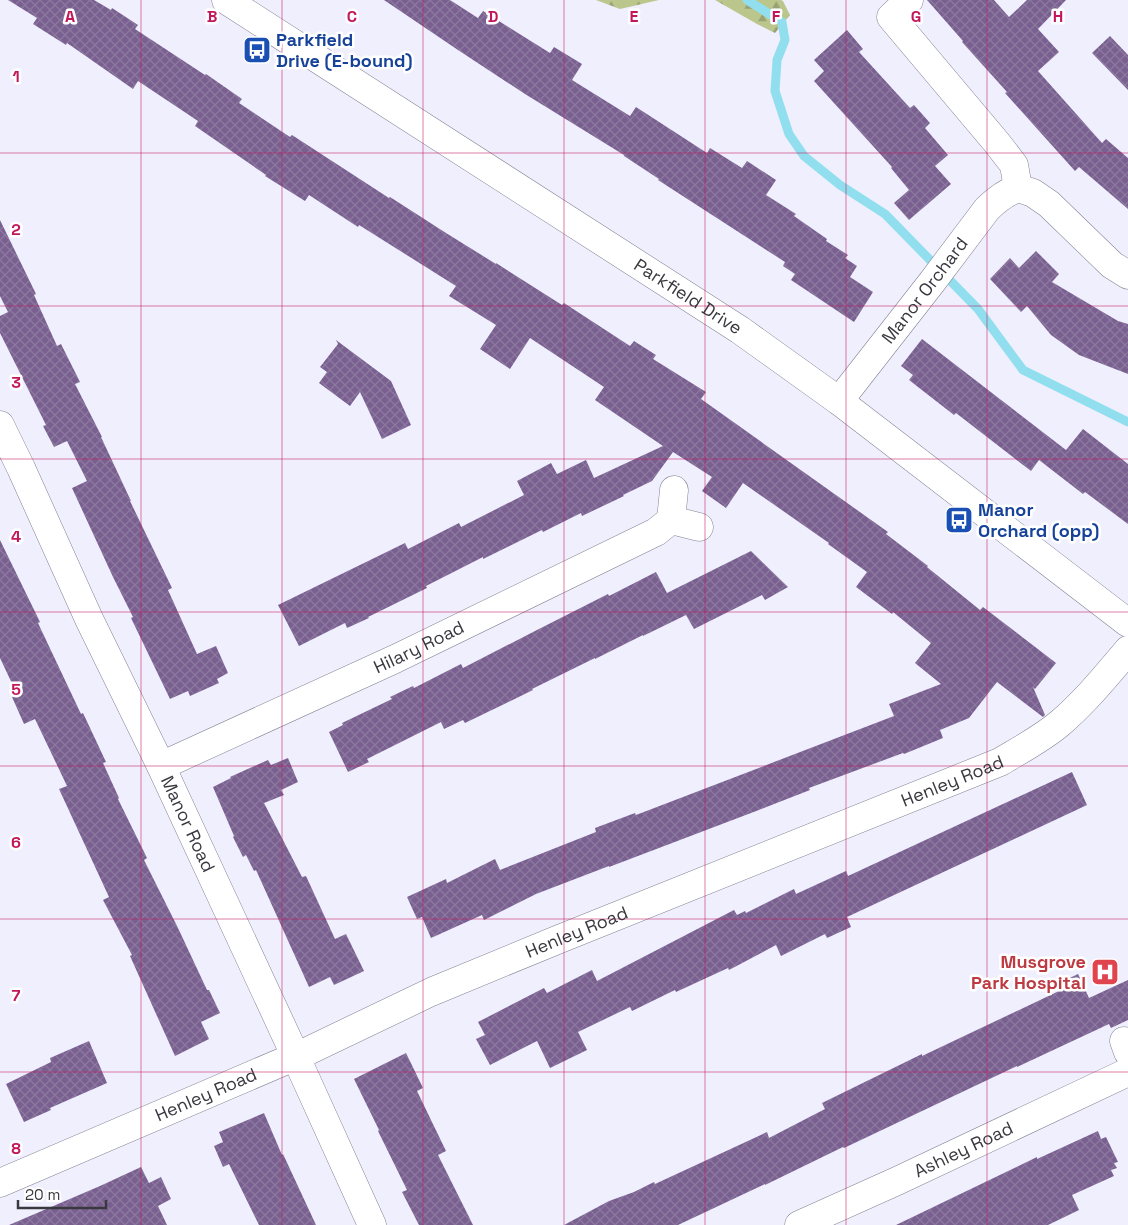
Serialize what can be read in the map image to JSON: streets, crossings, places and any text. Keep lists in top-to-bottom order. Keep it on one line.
{"streets":{"street":["Manor Orchard","Parkfield Drive","Hilary Road","Henley Road","Manor Road","Ashley Road"]},"crossings":[["Manor Orchard","Parkfield Drive"],["Hilary Road","Manor Road"],["Henley Road","Manor Road"]],"places":{"bus stop":["Parkfield Drive (E-bound)","Manor Orchard (opp)"],"hospital":["Musgrove Park Hospital"]},"scale_bar":"20 m","grid":{"columns":["A","B","C","D","E","F","G","H"],"rows":["1","2","3","4","5","6","7","8"]}}
